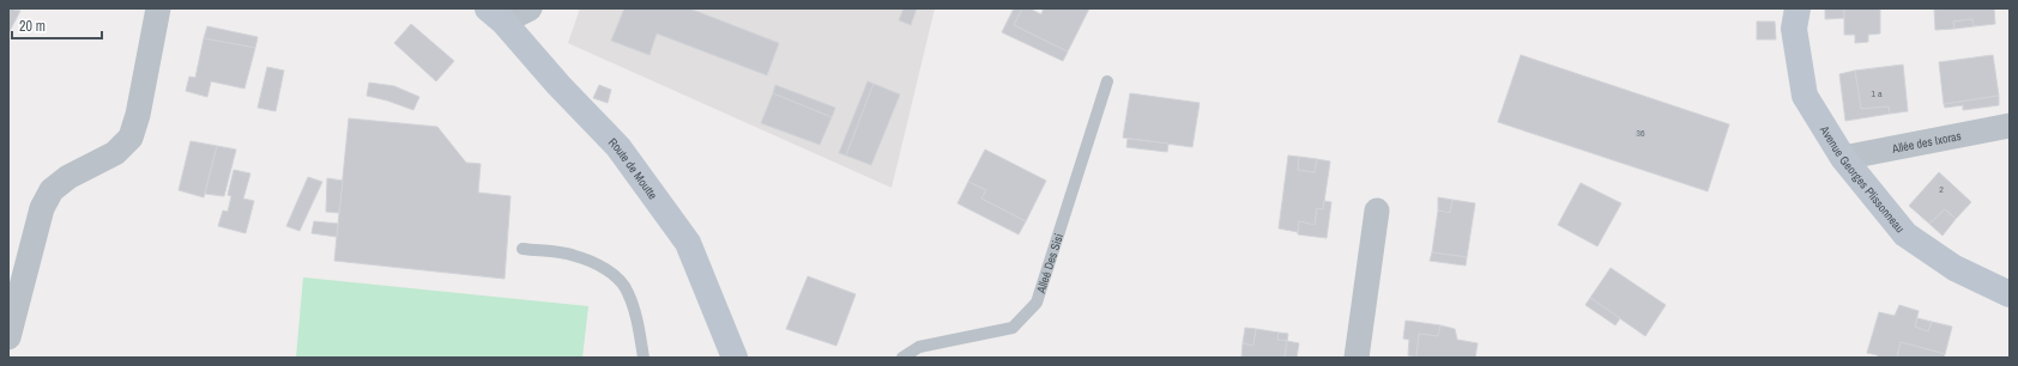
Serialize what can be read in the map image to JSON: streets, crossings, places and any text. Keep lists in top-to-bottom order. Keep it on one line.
{"streets":{"street":["Allée des Ixoras","Route de Moutte","Avenue Georges Plissonneau"],"lane":["Alleé Des Sisi"]},"crossings":[["Allée des Ixoras","Avenue Georges Plissonneau"]],"house_numbers":["1 a","36","2"],"scale_bar":"20 m"}
